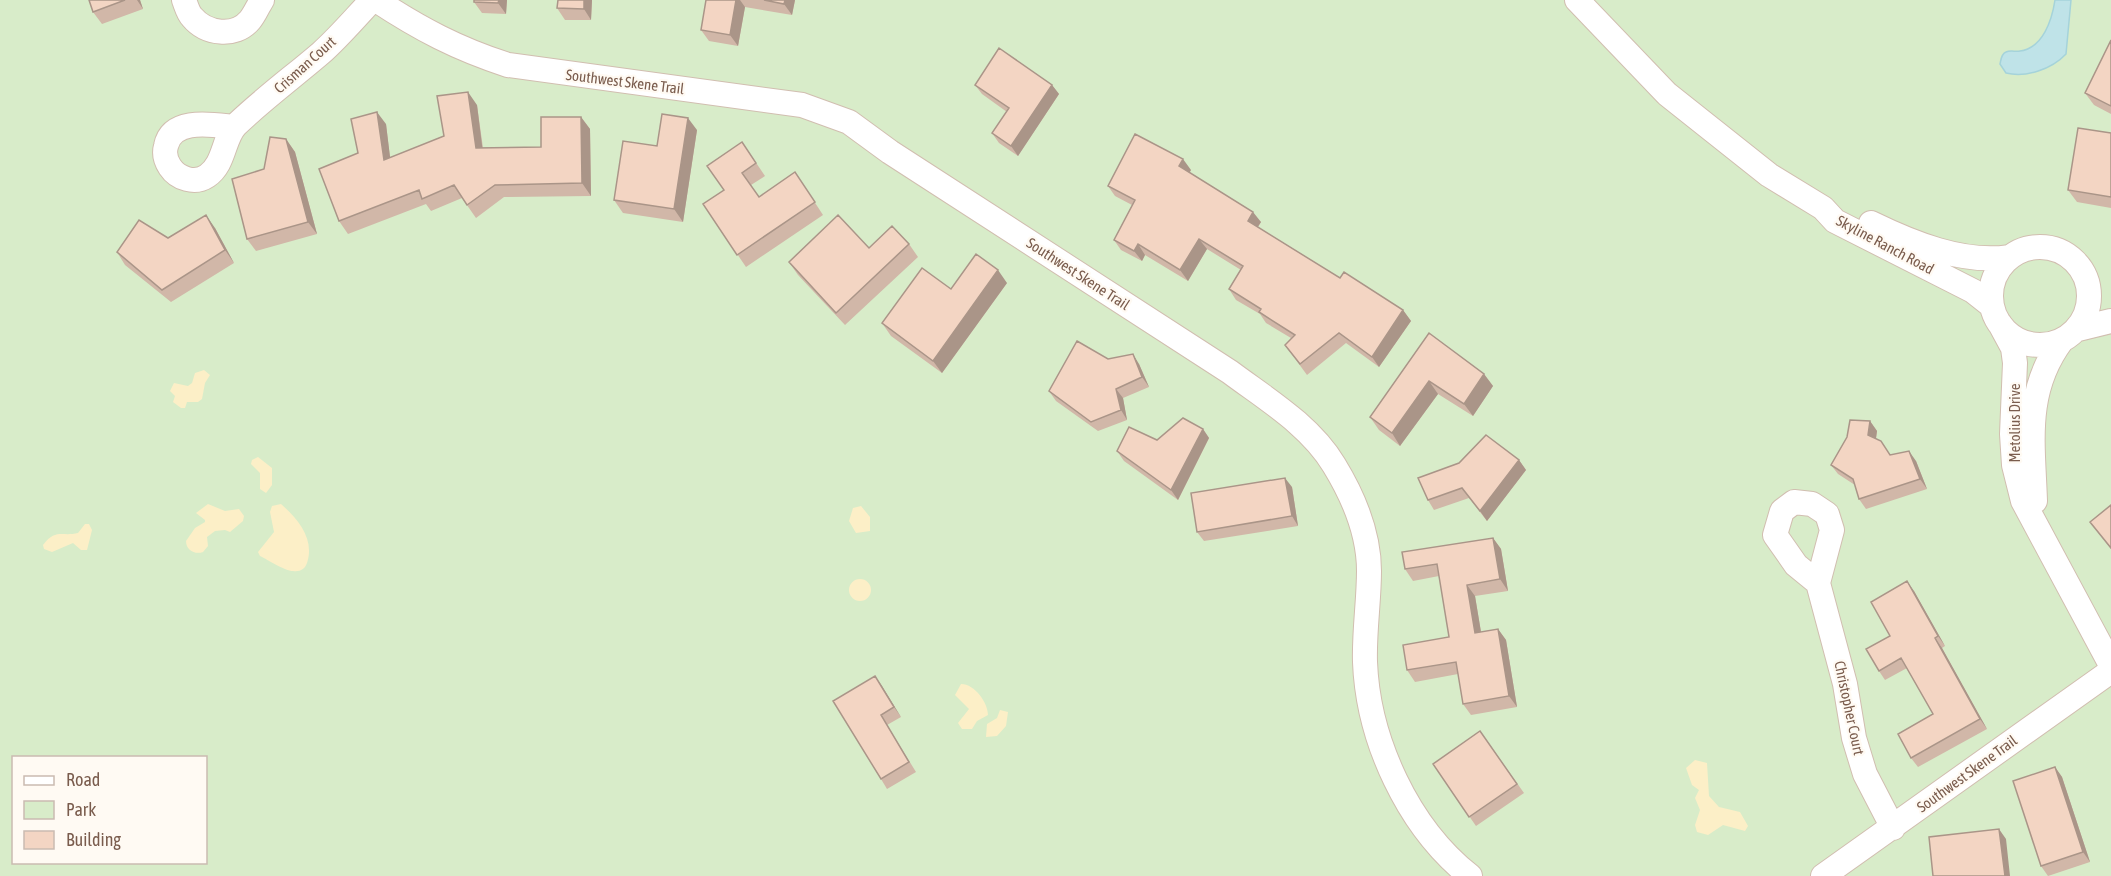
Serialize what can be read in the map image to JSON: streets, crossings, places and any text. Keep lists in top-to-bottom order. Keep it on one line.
{"streets":{"street":["Crisman Court","Southwest Skene Trail","Skyline Ranch Road","Metolius Drive","Christopher Court"]},"crossings":[["Southwest Skene Trail","Christopher Court"],["Skyline Ranch Road","Metolius Drive"]],"legend":["Road","Park","Building"]}
